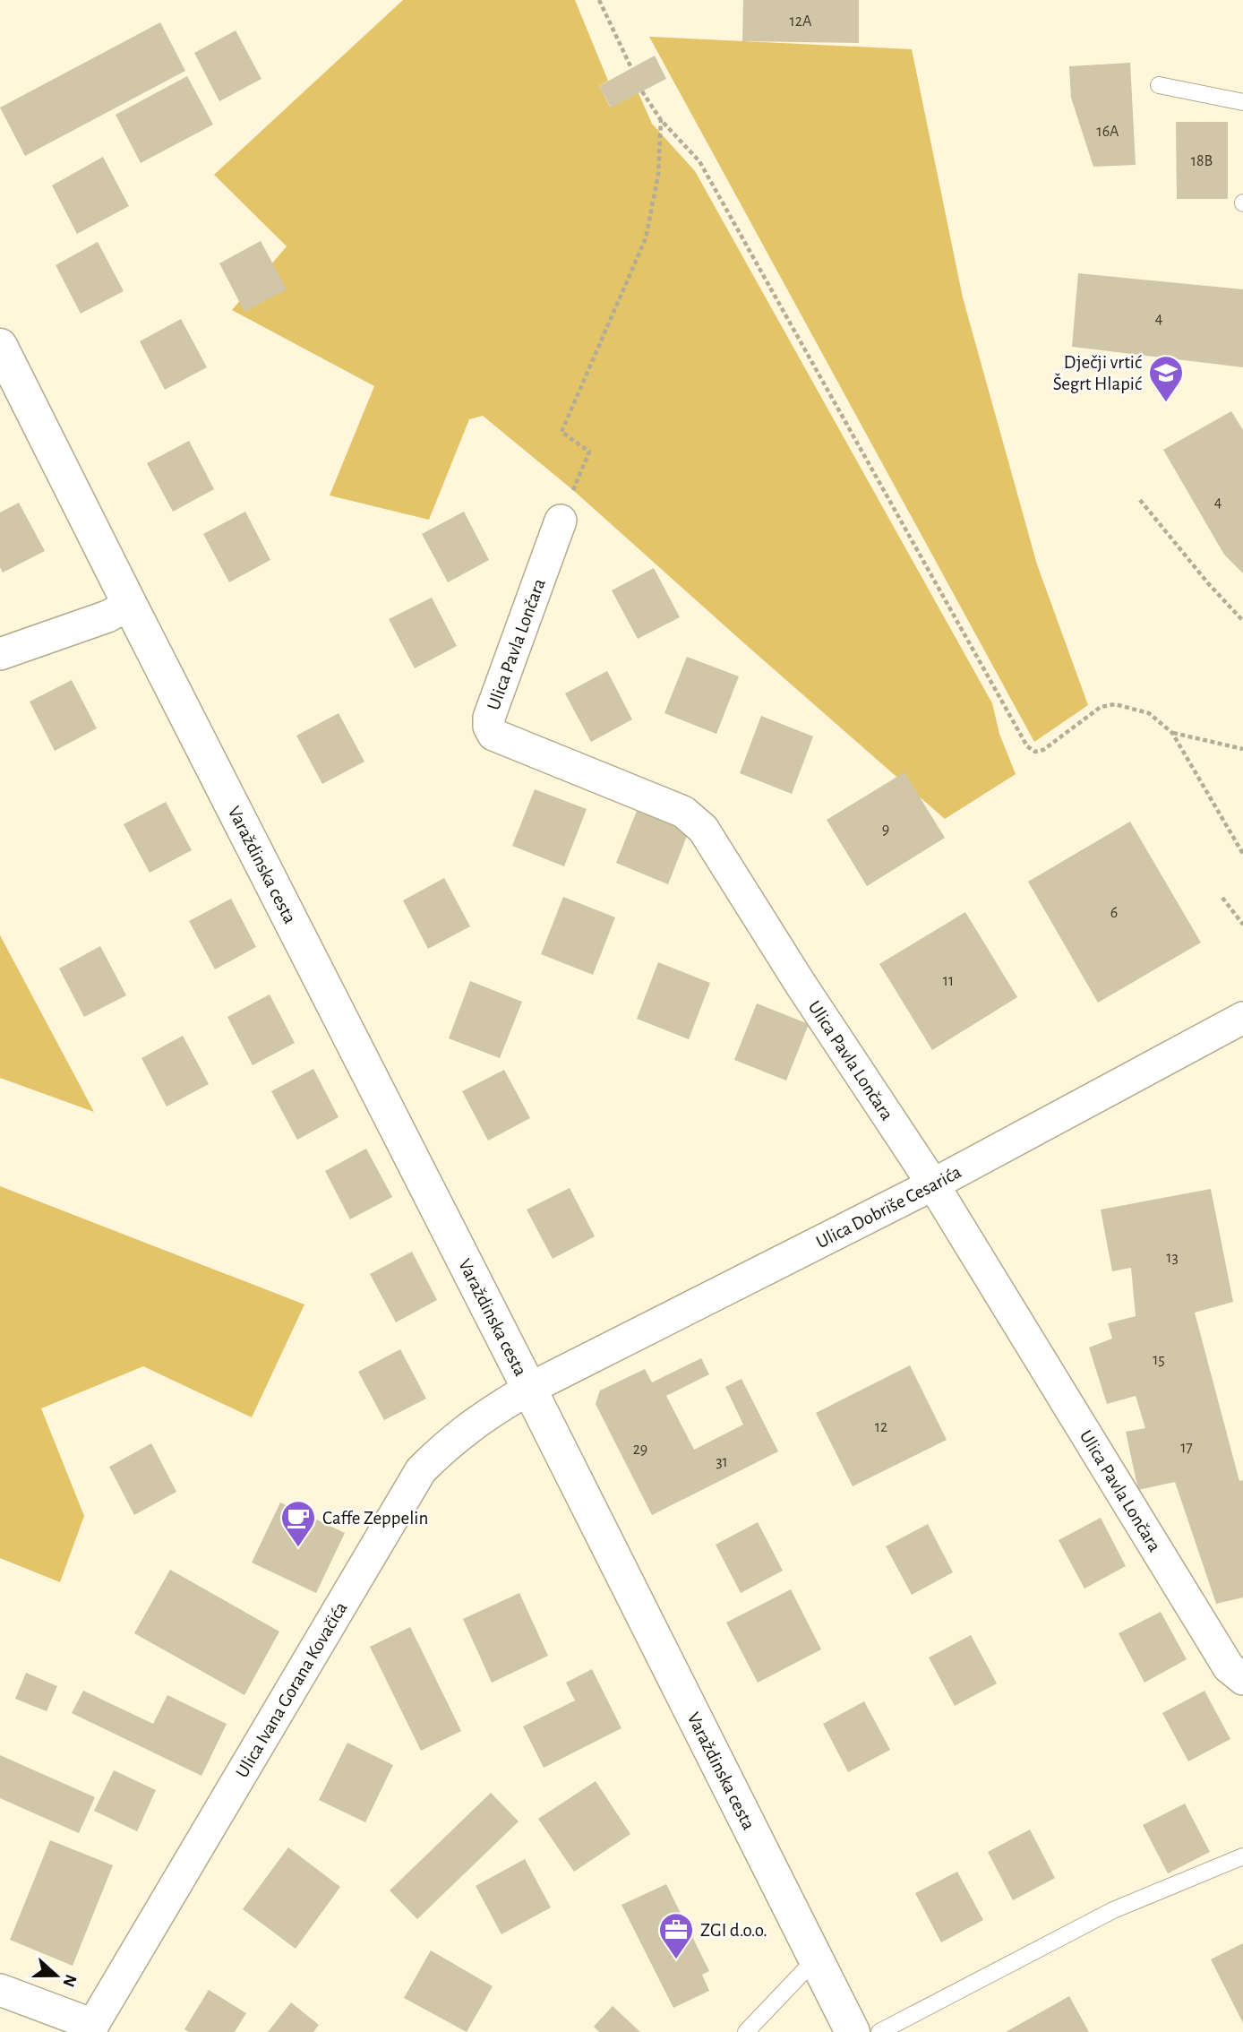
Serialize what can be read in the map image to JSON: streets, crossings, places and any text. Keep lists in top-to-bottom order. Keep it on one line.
{"streets":{"main road":["Varaždinska cesta"],"street":["Ulica Pavla Lončara","Ulica Dobriše Cesarića","Ulica Ivana Gorana Kovačića"]},"crossings":[["Ulica Pavla Lončara","Ulica Dobriše Cesarića"],["Varaždinska cesta","Ulica Dobriše Cesarića"],["Varaždinska cesta","Ulica Ivana Gorana Kovačića"],["Ulica Dobriše Cesarića","Ulica Ivana Gorana Kovačića"]],"places":{"school or university":["Dječji vrtić Šegrt Hlapić"],"cafe":["Caffe Zeppelin"],"office":["ZGI d.o.o."]},"house_numbers":["12A","16A","18B","4","4","9","6","11","13","15","12","17","29","31"],"north":"right"}
